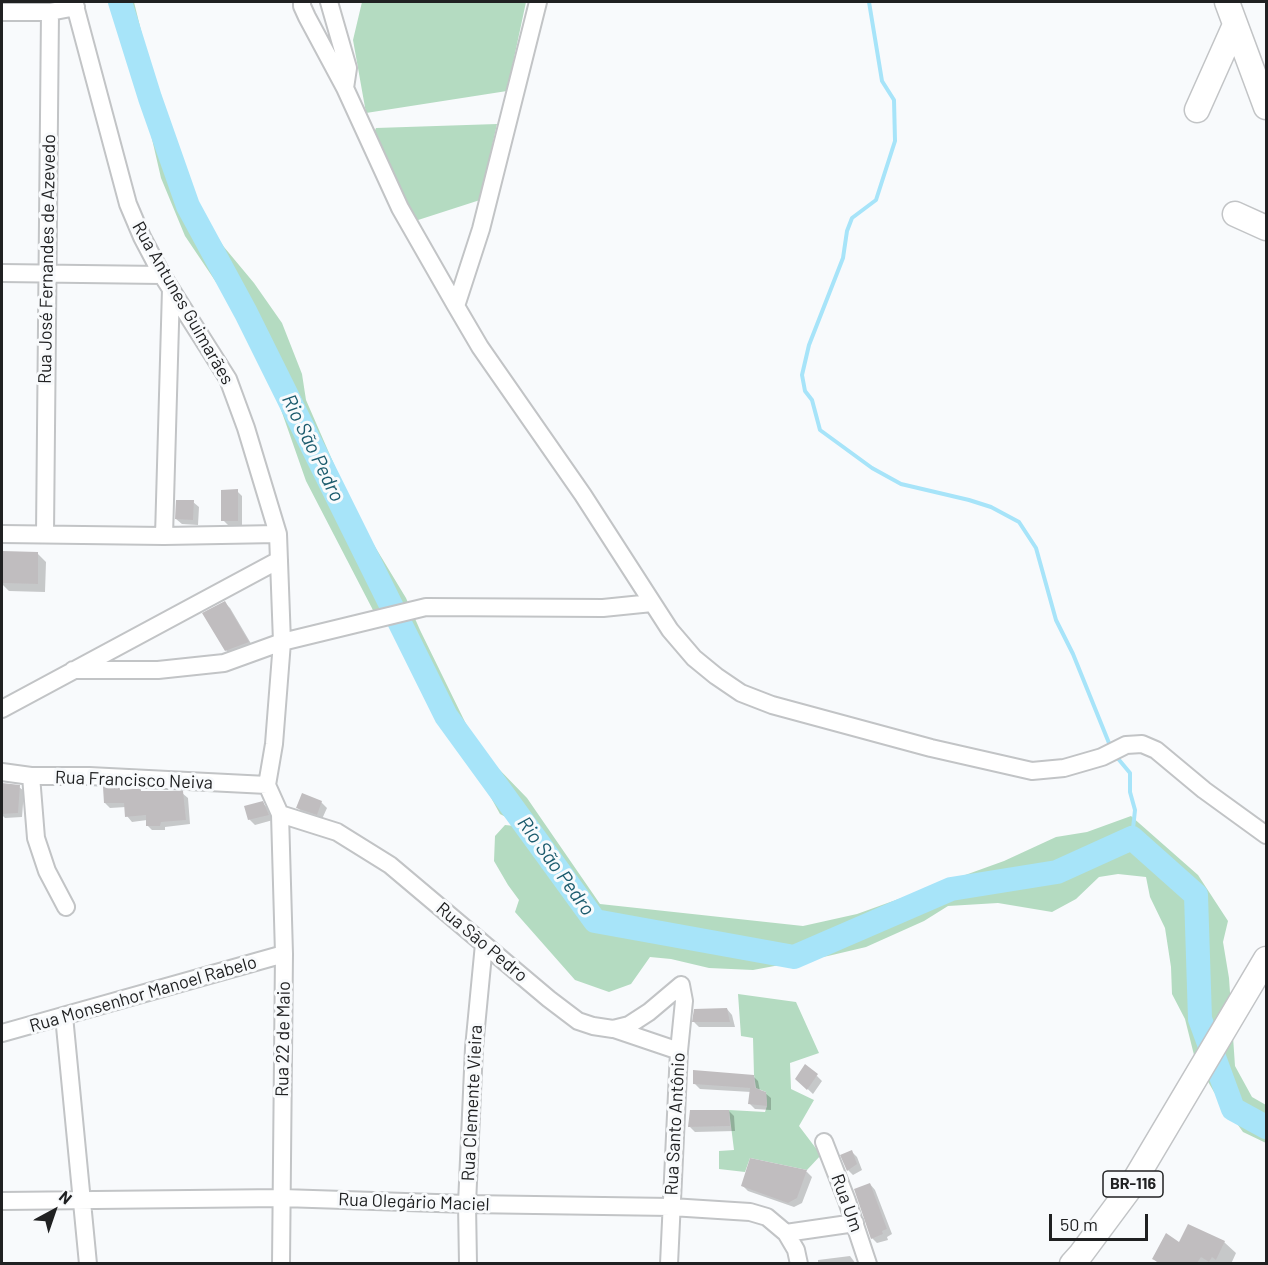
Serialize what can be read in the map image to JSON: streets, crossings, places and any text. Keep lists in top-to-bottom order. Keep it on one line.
{"streets":{"highway":["BR-116"],"street":["Rua José Fernandes de Azevedo","Rua Antunes Guimarães","Rua Francisco Neiva","Rua São Pedro","Rua Monsenhor Manoel Rabelo","Rua 22 de Maio","Rua Clemente Vieira","Rua Santo Antônio","Rua Olegário Maciel","Rua Um"]},"crossings":[["Rua Antunes Guimarães","Rua Francisco Neiva"],["Rua São Pedro","Rua 22 de Maio"],["Rua São Pedro","Rua Clemente Vieira"],["Rua São Pedro","Rua Santo Antônio"],["Rua Monsenhor Manoel Rabelo","Rua 22 de Maio"],["Rua 22 de Maio","Rua Olegário Maciel"],["Rua Clemente Vieira","Rua Olegário Maciel"],["Rua Santo Antônio","Rua Olegário Maciel"]],"water":["Rio São Pedro"],"scale_bar":"50 m","north":"top right"}
